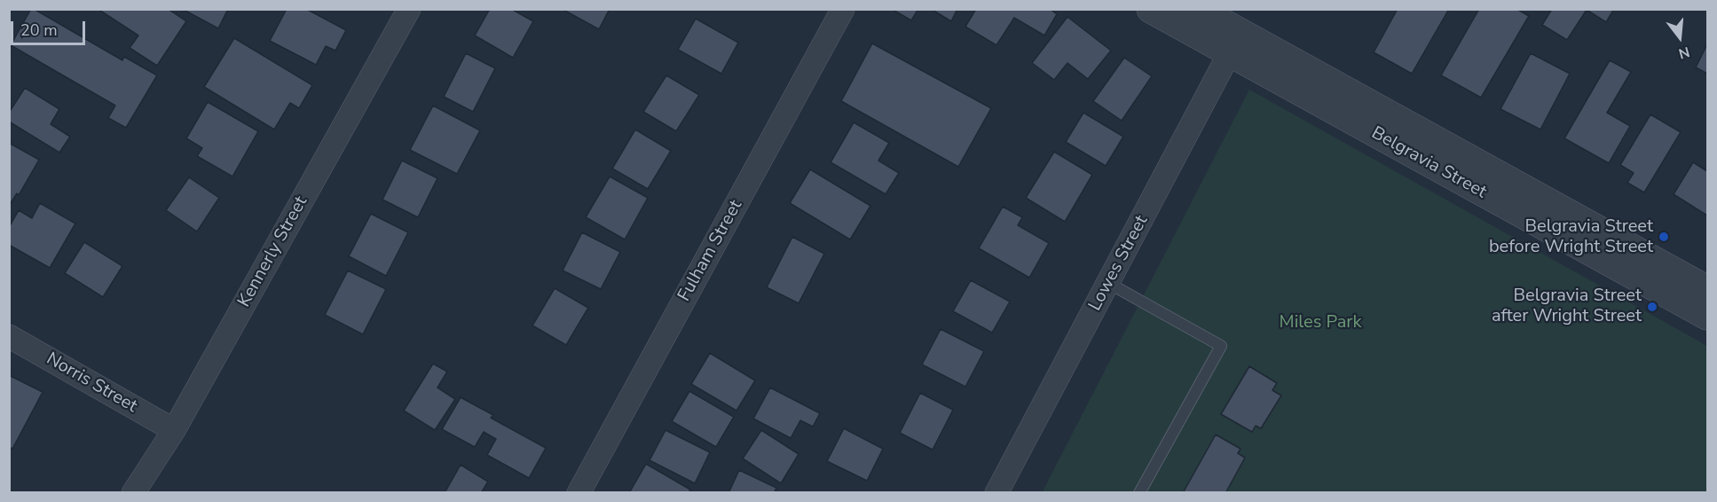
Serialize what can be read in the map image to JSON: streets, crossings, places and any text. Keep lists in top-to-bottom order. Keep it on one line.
{"streets":{"street":["Belgravia Street","Fulham Street","Kennerly Street","Lowes Street","Norris Street"]},"crossings":[["Belgravia Street","Lowes Street"],["Kennerly Street","Norris Street"]],"parks":["Miles Park"],"places":["Belgravia Street before Wright Street","Belgravia Street after Wright Street"],"scale_bar":"20 m","north":"bottom"}
